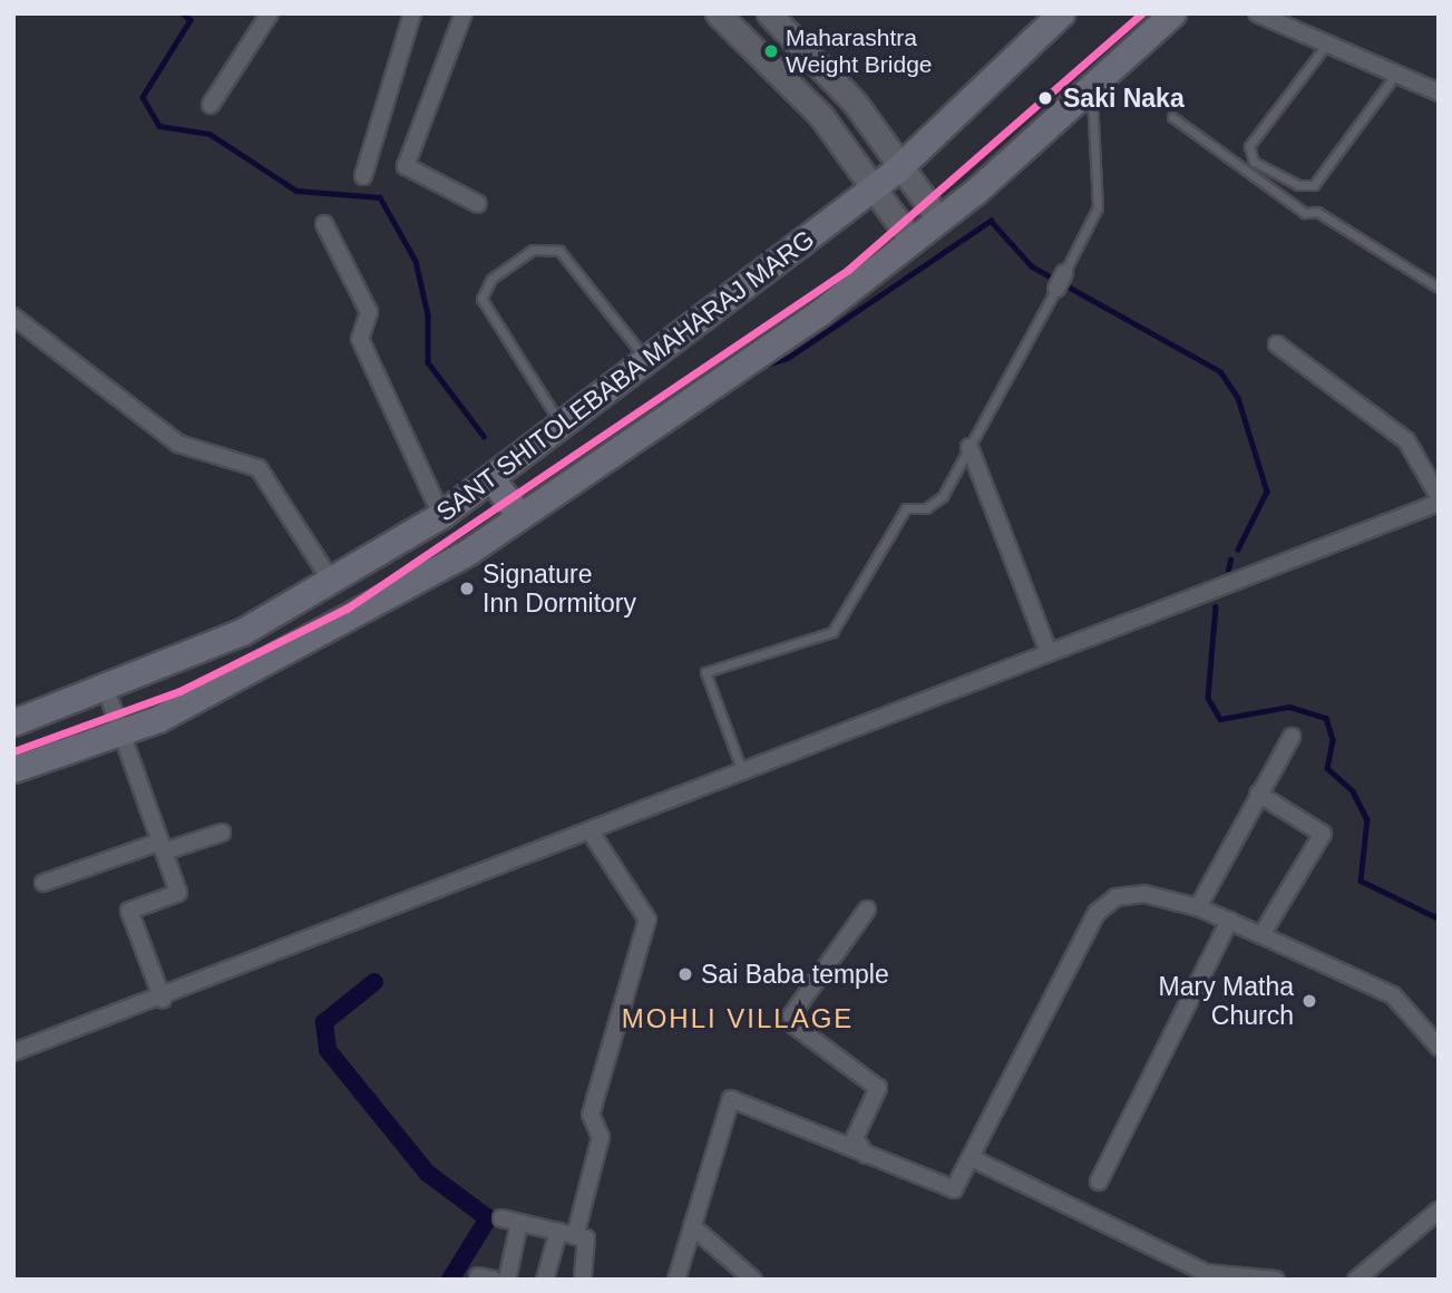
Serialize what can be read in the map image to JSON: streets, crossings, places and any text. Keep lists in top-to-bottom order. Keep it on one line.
{"streets":{"main road":["SANT SHITOLEBABA MAHARAJ MARG"]},"districts":["MOHLI VILLAGE"],"places":["Maharashtra Weight Bridge","Saki Naka","Signature Inn Dormitory","Sai Baba temple","Mary Matha Church"]}
